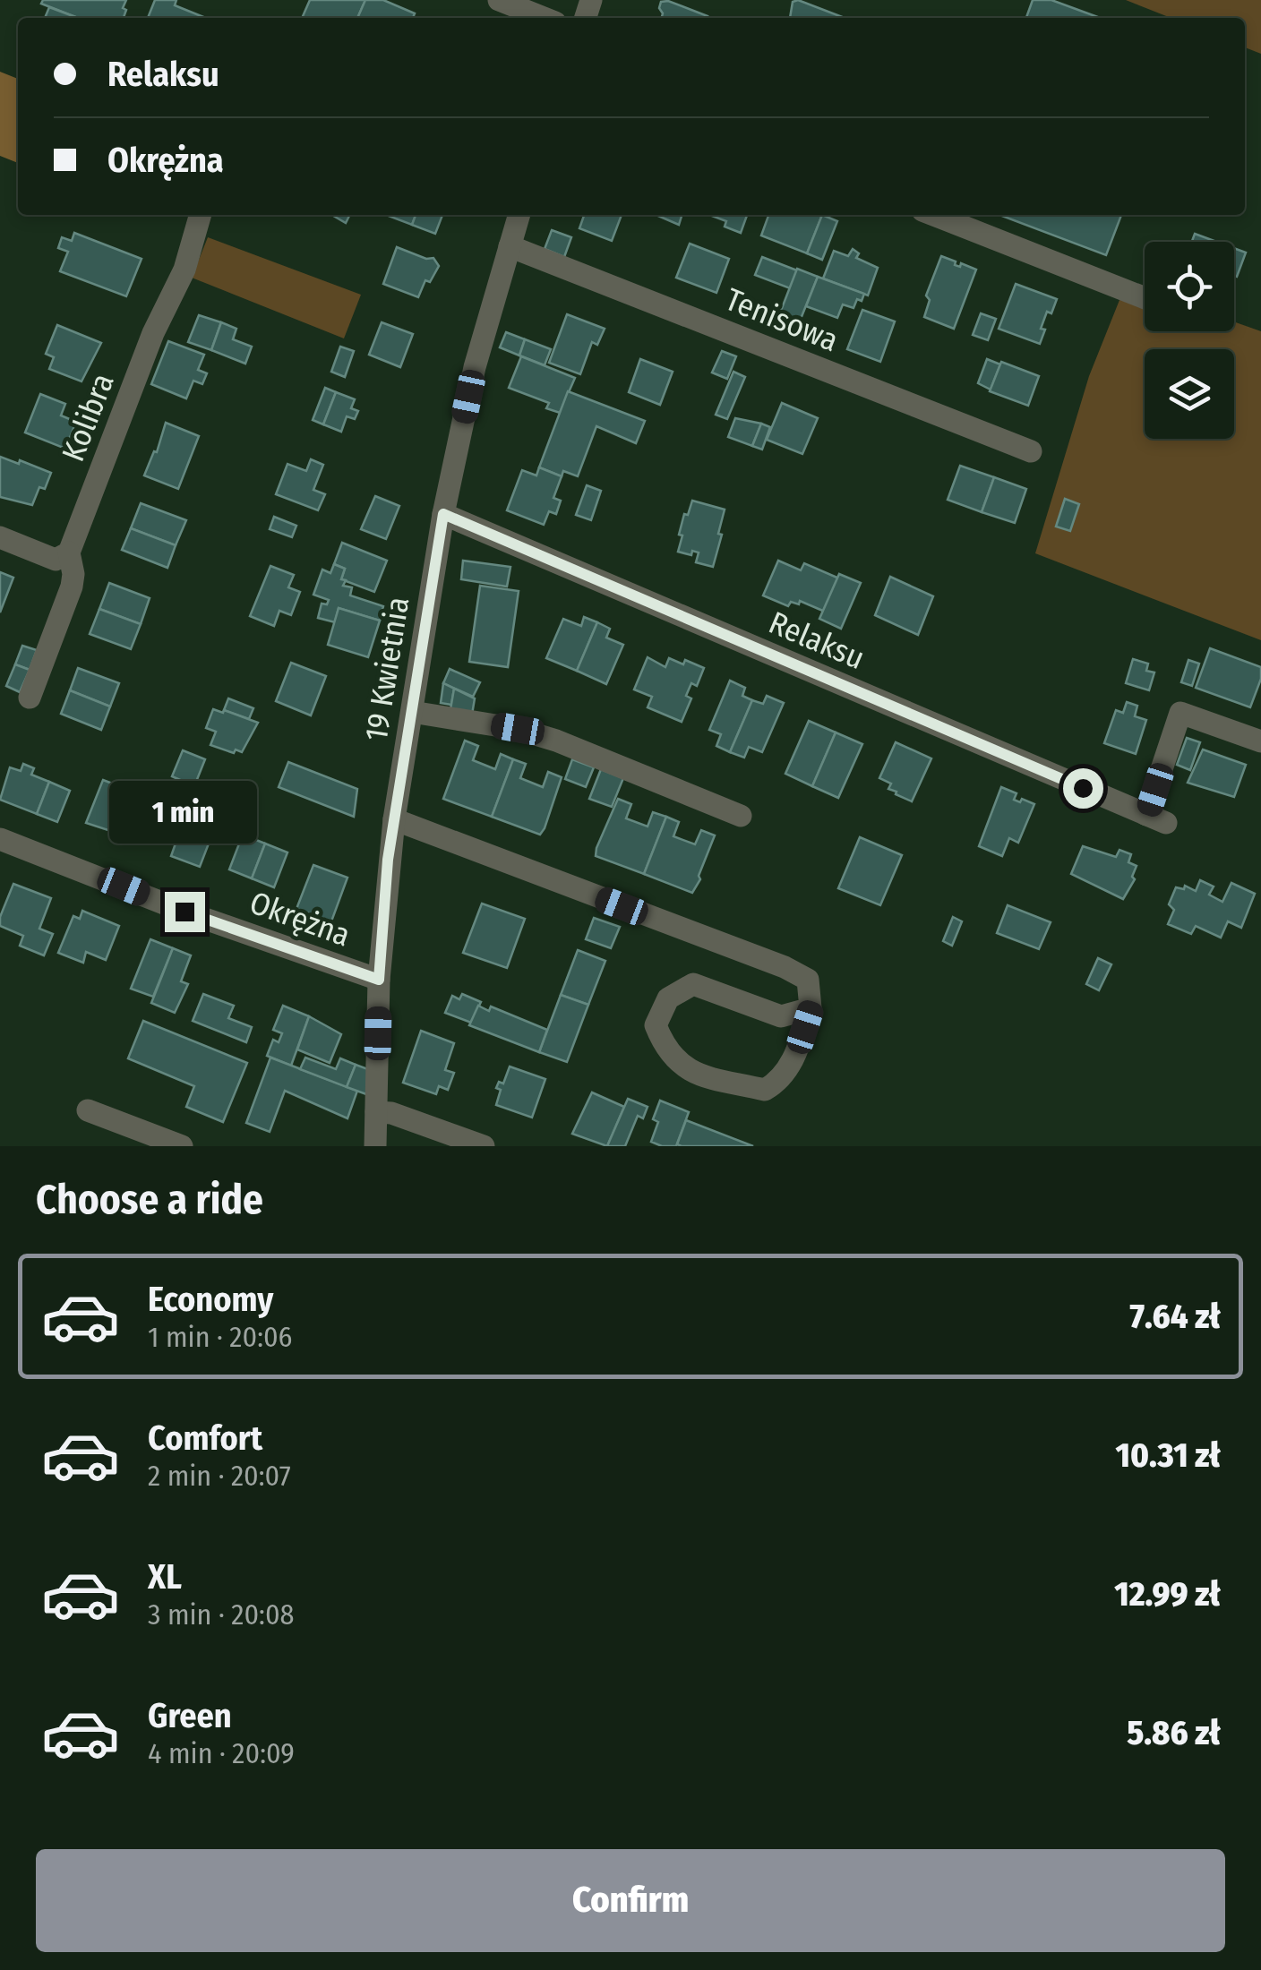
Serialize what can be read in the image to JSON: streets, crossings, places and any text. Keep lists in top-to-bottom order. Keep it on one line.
{"streets":{"street":["Tenisowa","Kolibra","Relaksu","19 Kwietnia","Okrężna"]},"crossings":[["Tenisowa","19 Kwietnia"],["Relaksu","19 Kwietnia"],["19 Kwietnia","Okrężna"]],"page":{"banner":["Relaksu","Okrężna"],"bubble":"1 min","heading":"Choose a ride","list":[{"name":"Economy","note":"1 min · 20:06","value":"7.64 zł"},{"name":"Comfort","note":"2 min · 20:07","value":"10.31 zł"},{"name":"XL","note":"3 min · 20:08","value":"12.99 zł"},{"name":"Green","note":"4 min · 20:09","value":"5.86 zł"}],"buttons":"Confirm"}}
